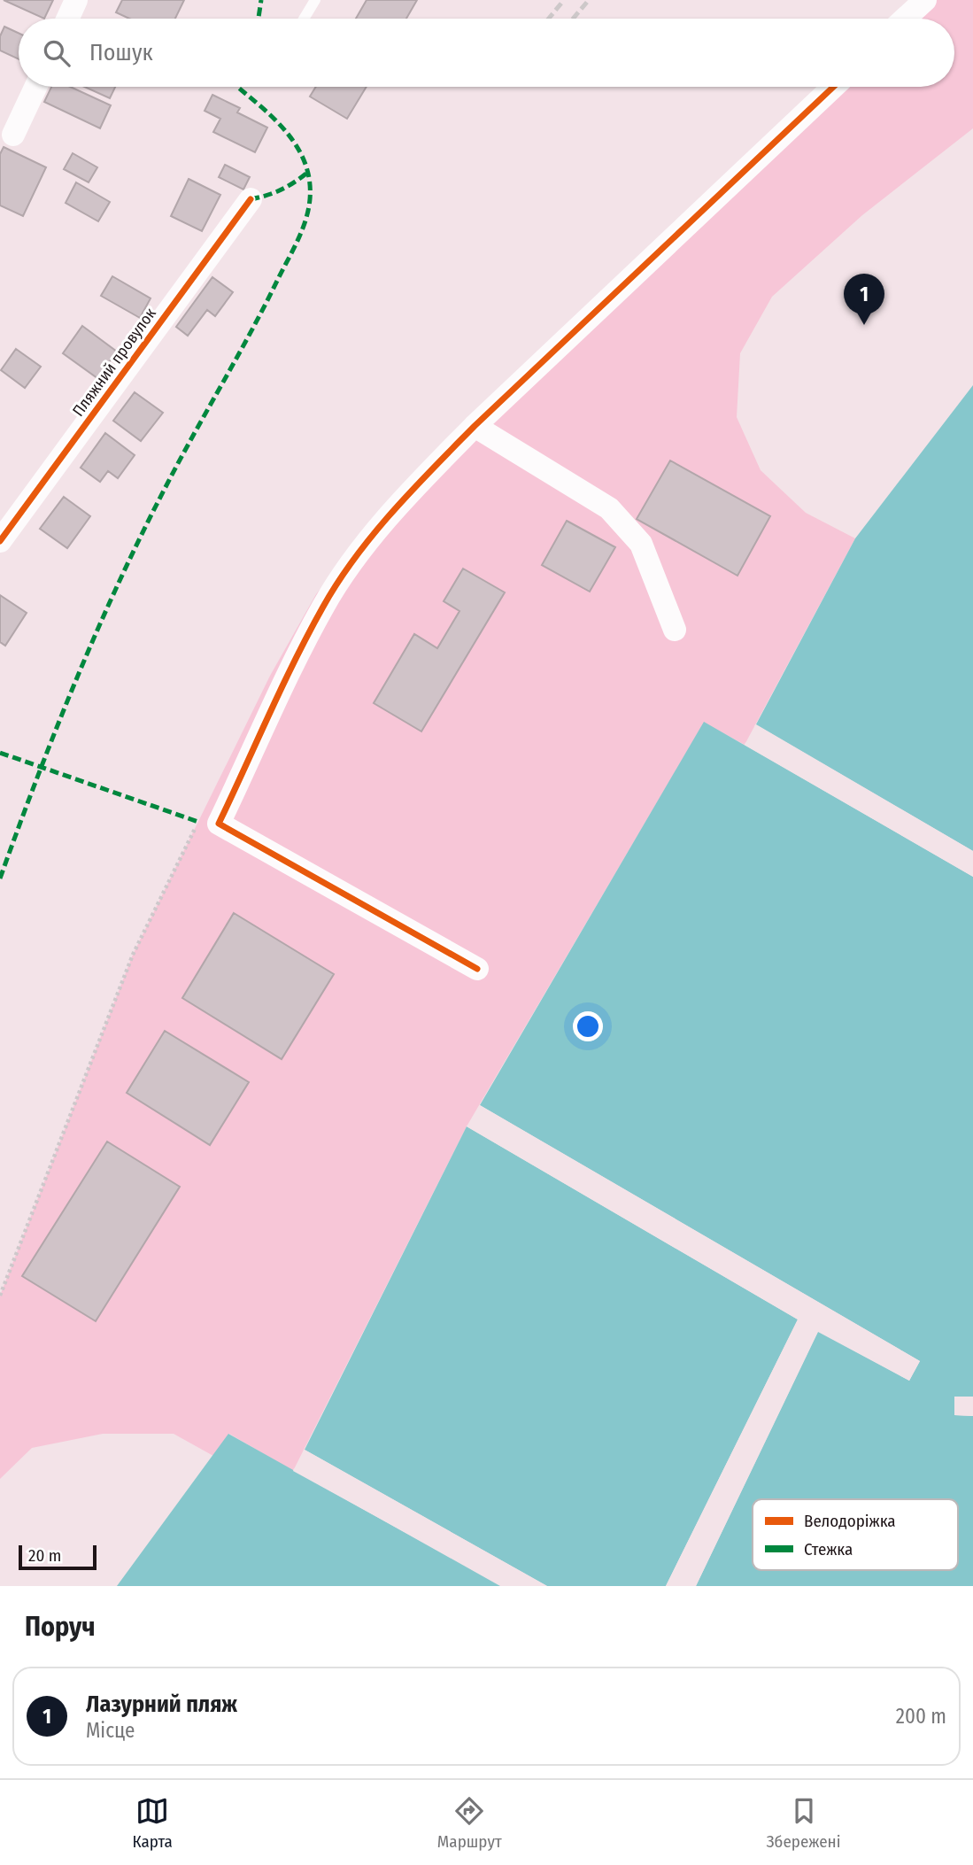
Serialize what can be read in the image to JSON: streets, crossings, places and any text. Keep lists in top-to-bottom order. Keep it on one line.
{"streets":{"street":["Пляжний провулок"]},"legend":["Велодоріжка","Стежка"],"scale_bar":"20 m","page":{"search":"Пошук","pins":"1","scale":"20 m","heading":"Поруч","list":[{"mark":"1","name":"Лазурний пляж","note":"Місце","value":"200 m"}],"nav":["Карта","Маршрут","Збережені"]}}
